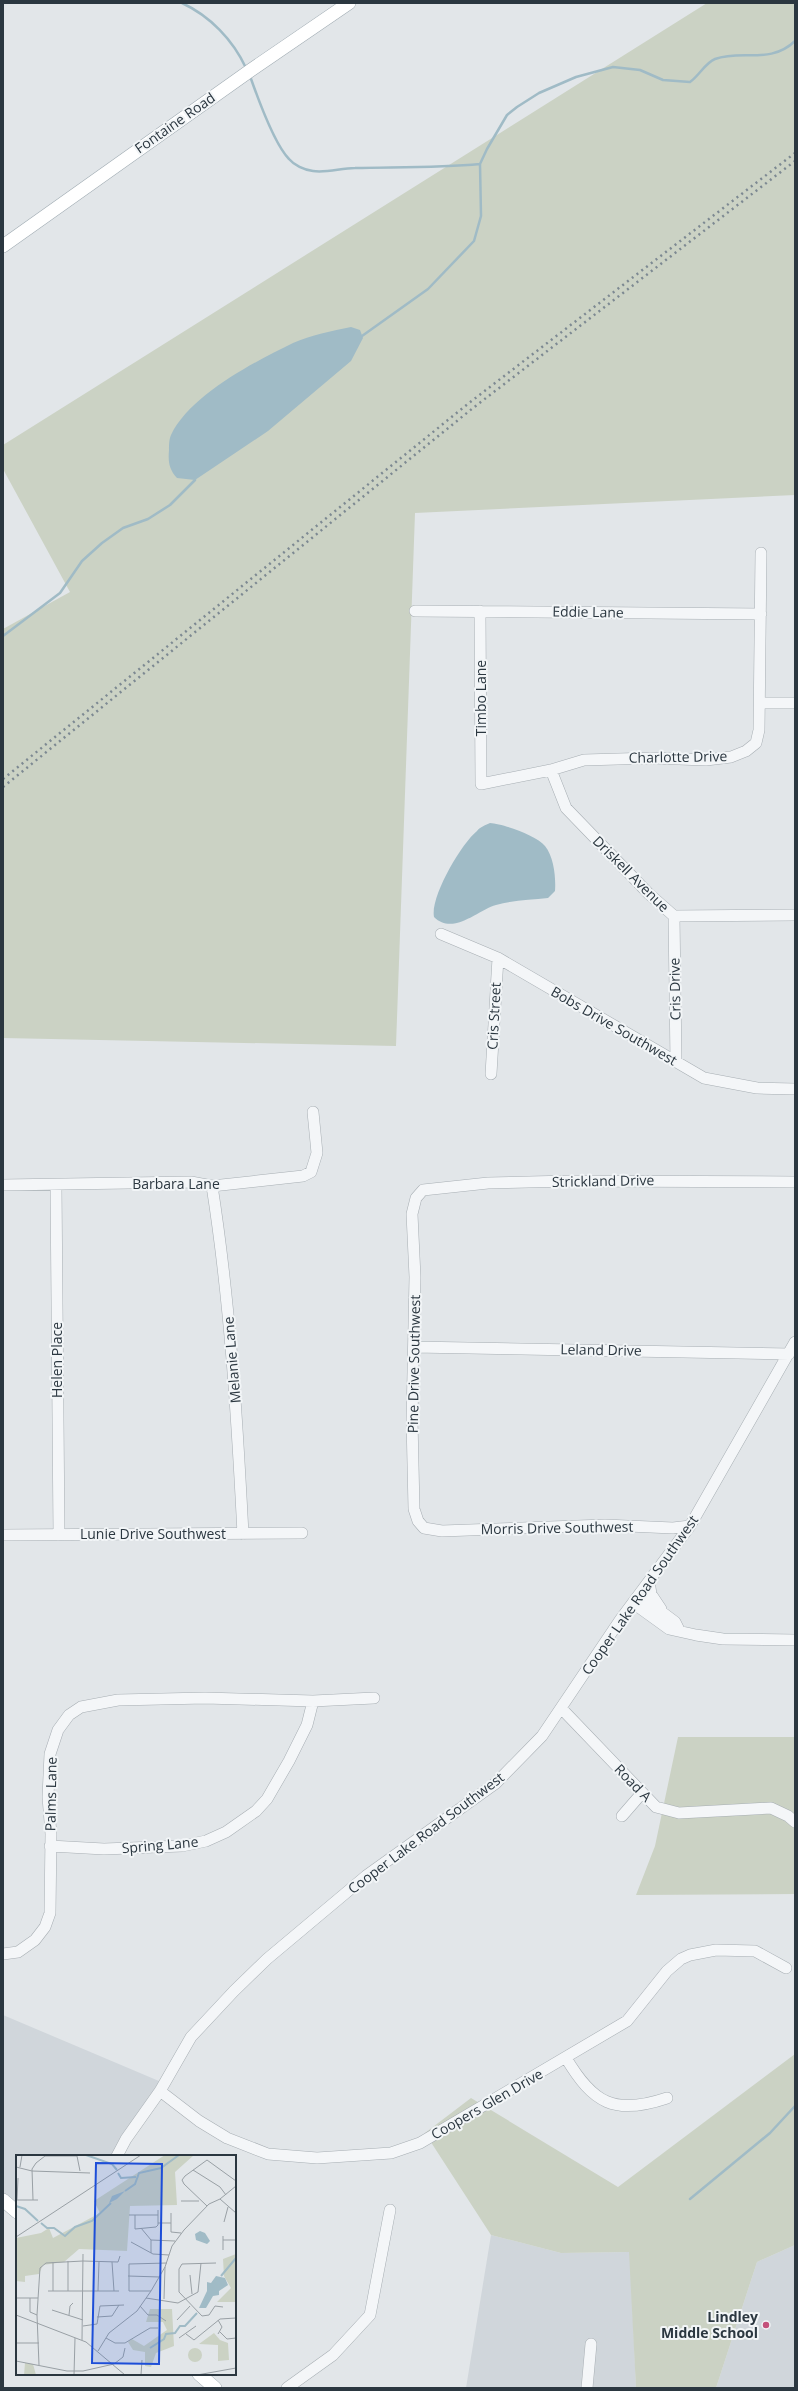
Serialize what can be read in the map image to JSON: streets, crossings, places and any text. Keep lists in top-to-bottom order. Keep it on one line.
{"streets":{"main road":["Fontaine Road"],"street":["Eddie Lane","Timbo Lane","Charlotte Drive","Driskell Avenue","Cris Drive","Cris Street","Bobs Drive Southwest","Strickland Drive","Barbara Lane","Leland Drive","Helen Place","Melanie Lane","Pine Drive Southwest","Morris Drive Southwest","Lunie Drive Southwest","Cooper Lake Road Southwest","Road A","Palms Lane","Spring Lane","Coopers Glen Drive"]},"crossings":[["Eddie Lane","Timbo Lane"],["Eddie Lane","Charlotte Drive"],["Timbo Lane","Charlotte Drive"],["Charlotte Drive","Driskell Avenue"],["Driskell Avenue","Cris Drive"],["Cris Drive","Bobs Drive Southwest"],["Cris Street","Bobs Drive Southwest"],["Strickland Drive","Pine Drive Southwest"],["Barbara Lane","Helen Place"],["Barbara Lane","Melanie Lane"],["Leland Drive","Pine Drive Southwest"],["Leland Drive","Cooper Lake Road Southwest"],["Helen Place","Lunie Drive Southwest"],["Melanie Lane","Lunie Drive Southwest"],["Pine Drive Southwest","Morris Drive Southwest"],["Morris Drive Southwest","Cooper Lake Road Southwest"],["Cooper Lake Road Southwest","Road A"],["Cooper Lake Road Southwest","Coopers Glen Drive"],["Palms Lane","Spring Lane"]],"places":["Lindley Middle School"]}
